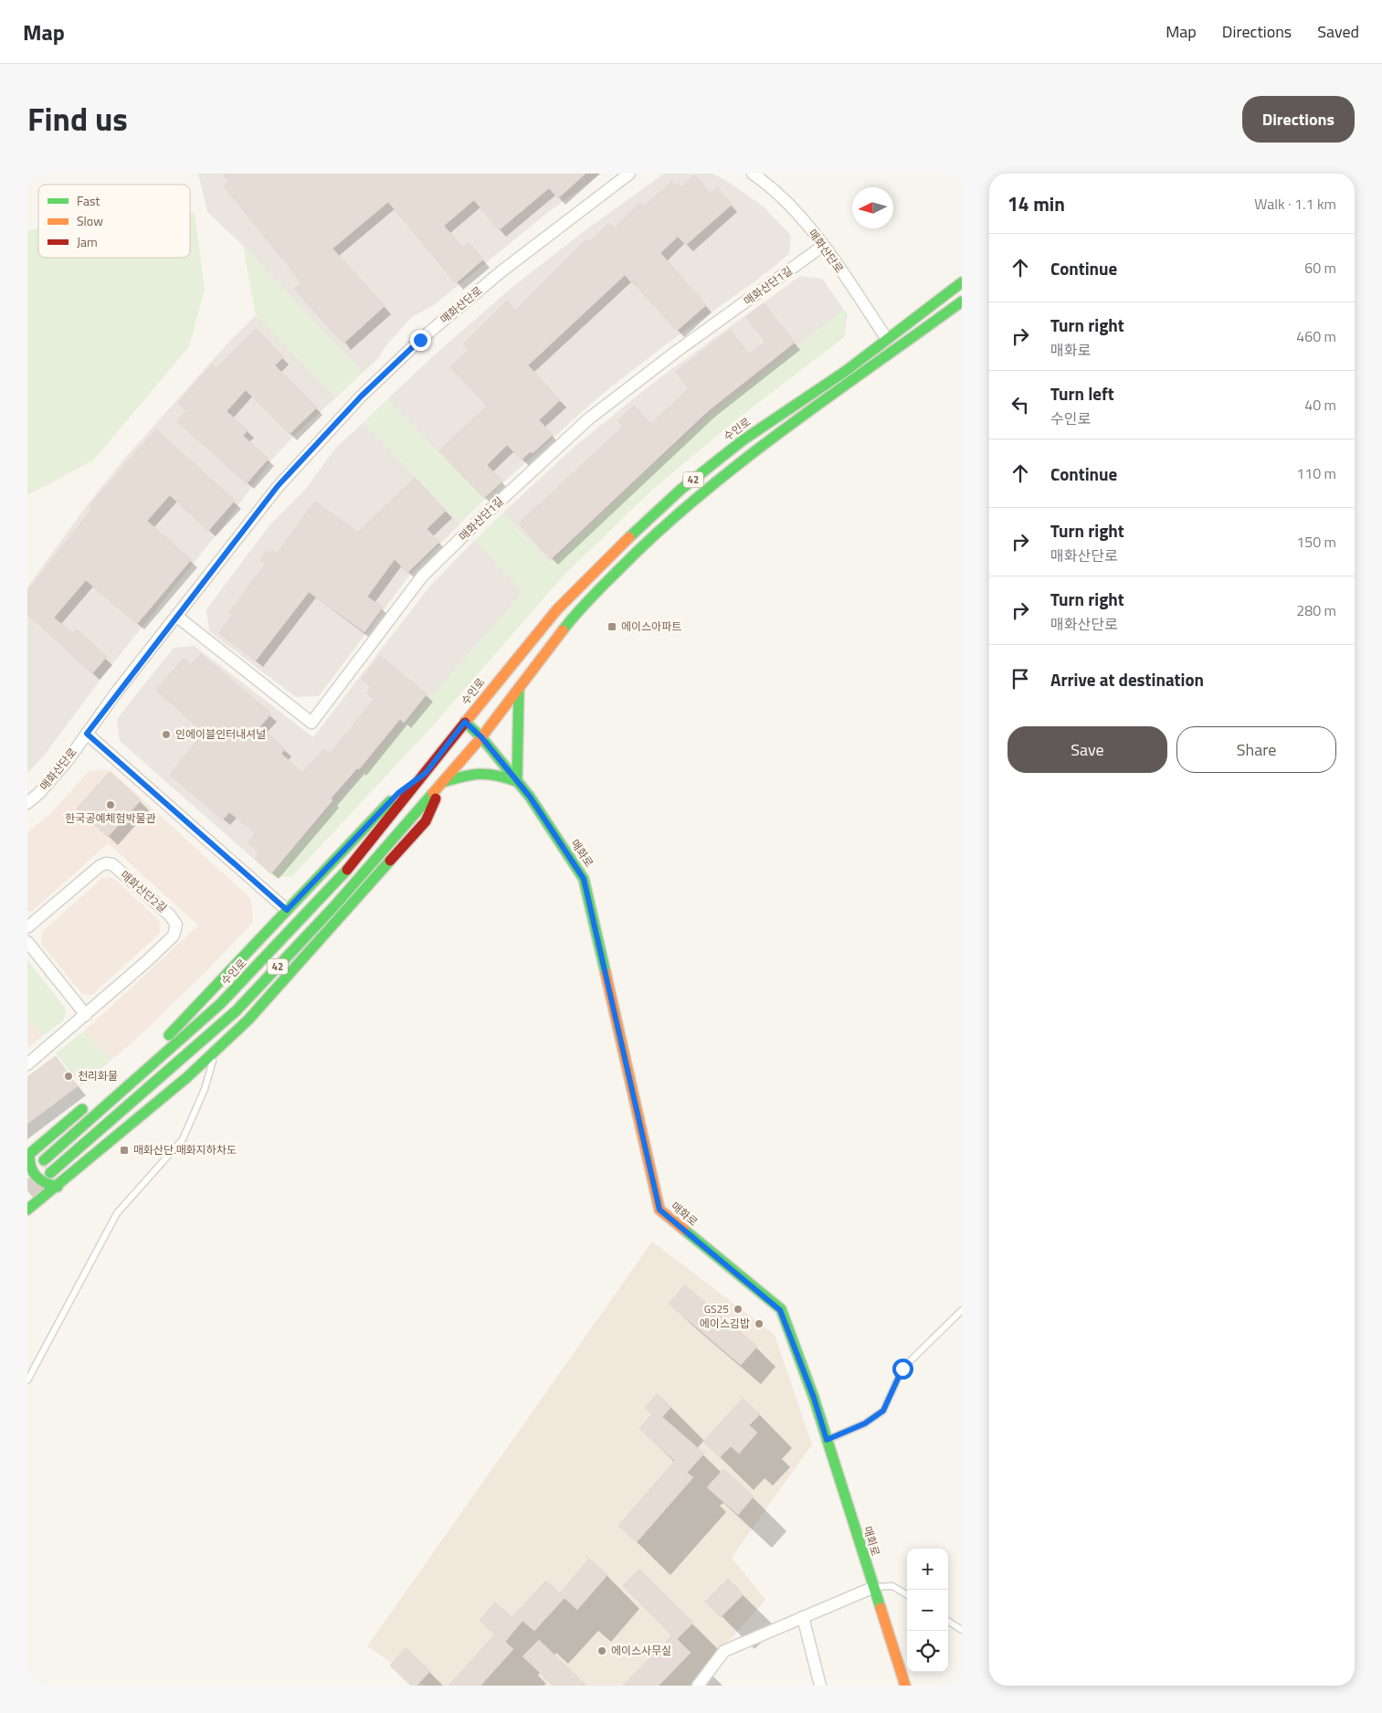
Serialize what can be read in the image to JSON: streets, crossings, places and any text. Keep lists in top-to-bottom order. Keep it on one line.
{"streets":{"main road":["수인로","42","매화로"],"street":["매화산단로","매화산단1길","매화산단2길"]},"crossings":[["매화산단로","매화산단1길"],["매화산단로","수인로"],["수인로","매화로"],["42","매화로"]],"places":{"transit":["에이스아파트","매화산단.매화지하차도"],"other":["인에이블인터내셔널","한국공예체험박물관","천리화물","GS25","에이스김밥","에이스사무실"]},"legend":["Fast","Slow","Jam"],"north":"left","page":{"header":"Map","nav":["Map","Directions","Saved"],"title":"Find us","buttons":["Directions",["Save","Share"]],"heading":["14 min","Walk · 1.1 km"],"list":[["Continue","60 m"],["Turn right","매화로","460 m"],["Turn left","수인로","40 m"],["Continue","110 m"],["Turn right","매화산단로","150 m"],["Turn right","매화산단로","280 m"],"Arrive at destination"],"map_buttons":["+","−"]}}
